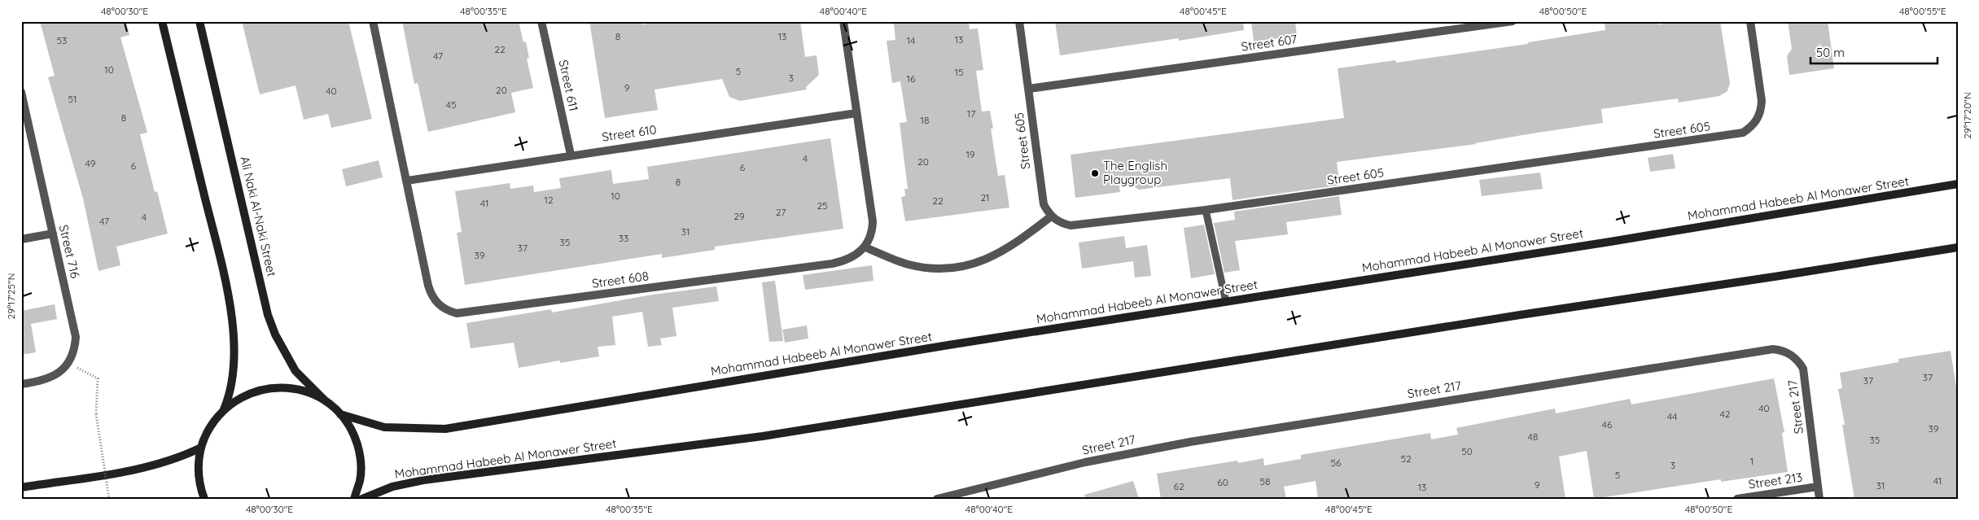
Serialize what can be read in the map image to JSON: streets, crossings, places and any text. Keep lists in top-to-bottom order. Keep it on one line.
{"streets":{"main road":["Mohammad Habeeb Al Monawer Street","Ali Naki Al-Naki Street"],"street":["Street 607","Street 611","Street 605","Street 610","Street 716","Street 608","Street 217","Street 213"]},"crossings":[["Street 607","Street 605"],["Street 611","Street 610"],["Street 610","Street 608"],["Street 217","Street 213"]],"places":["The English Playgroup"],"house_numbers":["8","13","13","53","14","22","47","10","5","15","3","16","9","20","40","51","45","17","8","18","19","4","20","49","6","6","8","10","21","12","22","41","25","27","29","4","47","31","33","35","37","39","37","37","40","42","44","46","39","48","35","50","52","1","56","3","5","41","58","60","9","31","62","13"],"scale_bar":"50 m","coordinates":["48°00'30\"E","48°00'35\"E","48°00'40\"E","48°00'45\"E","48°00'50\"E","48°00'55\"E","29°17'20\"N","29°17'25\"N"]}
